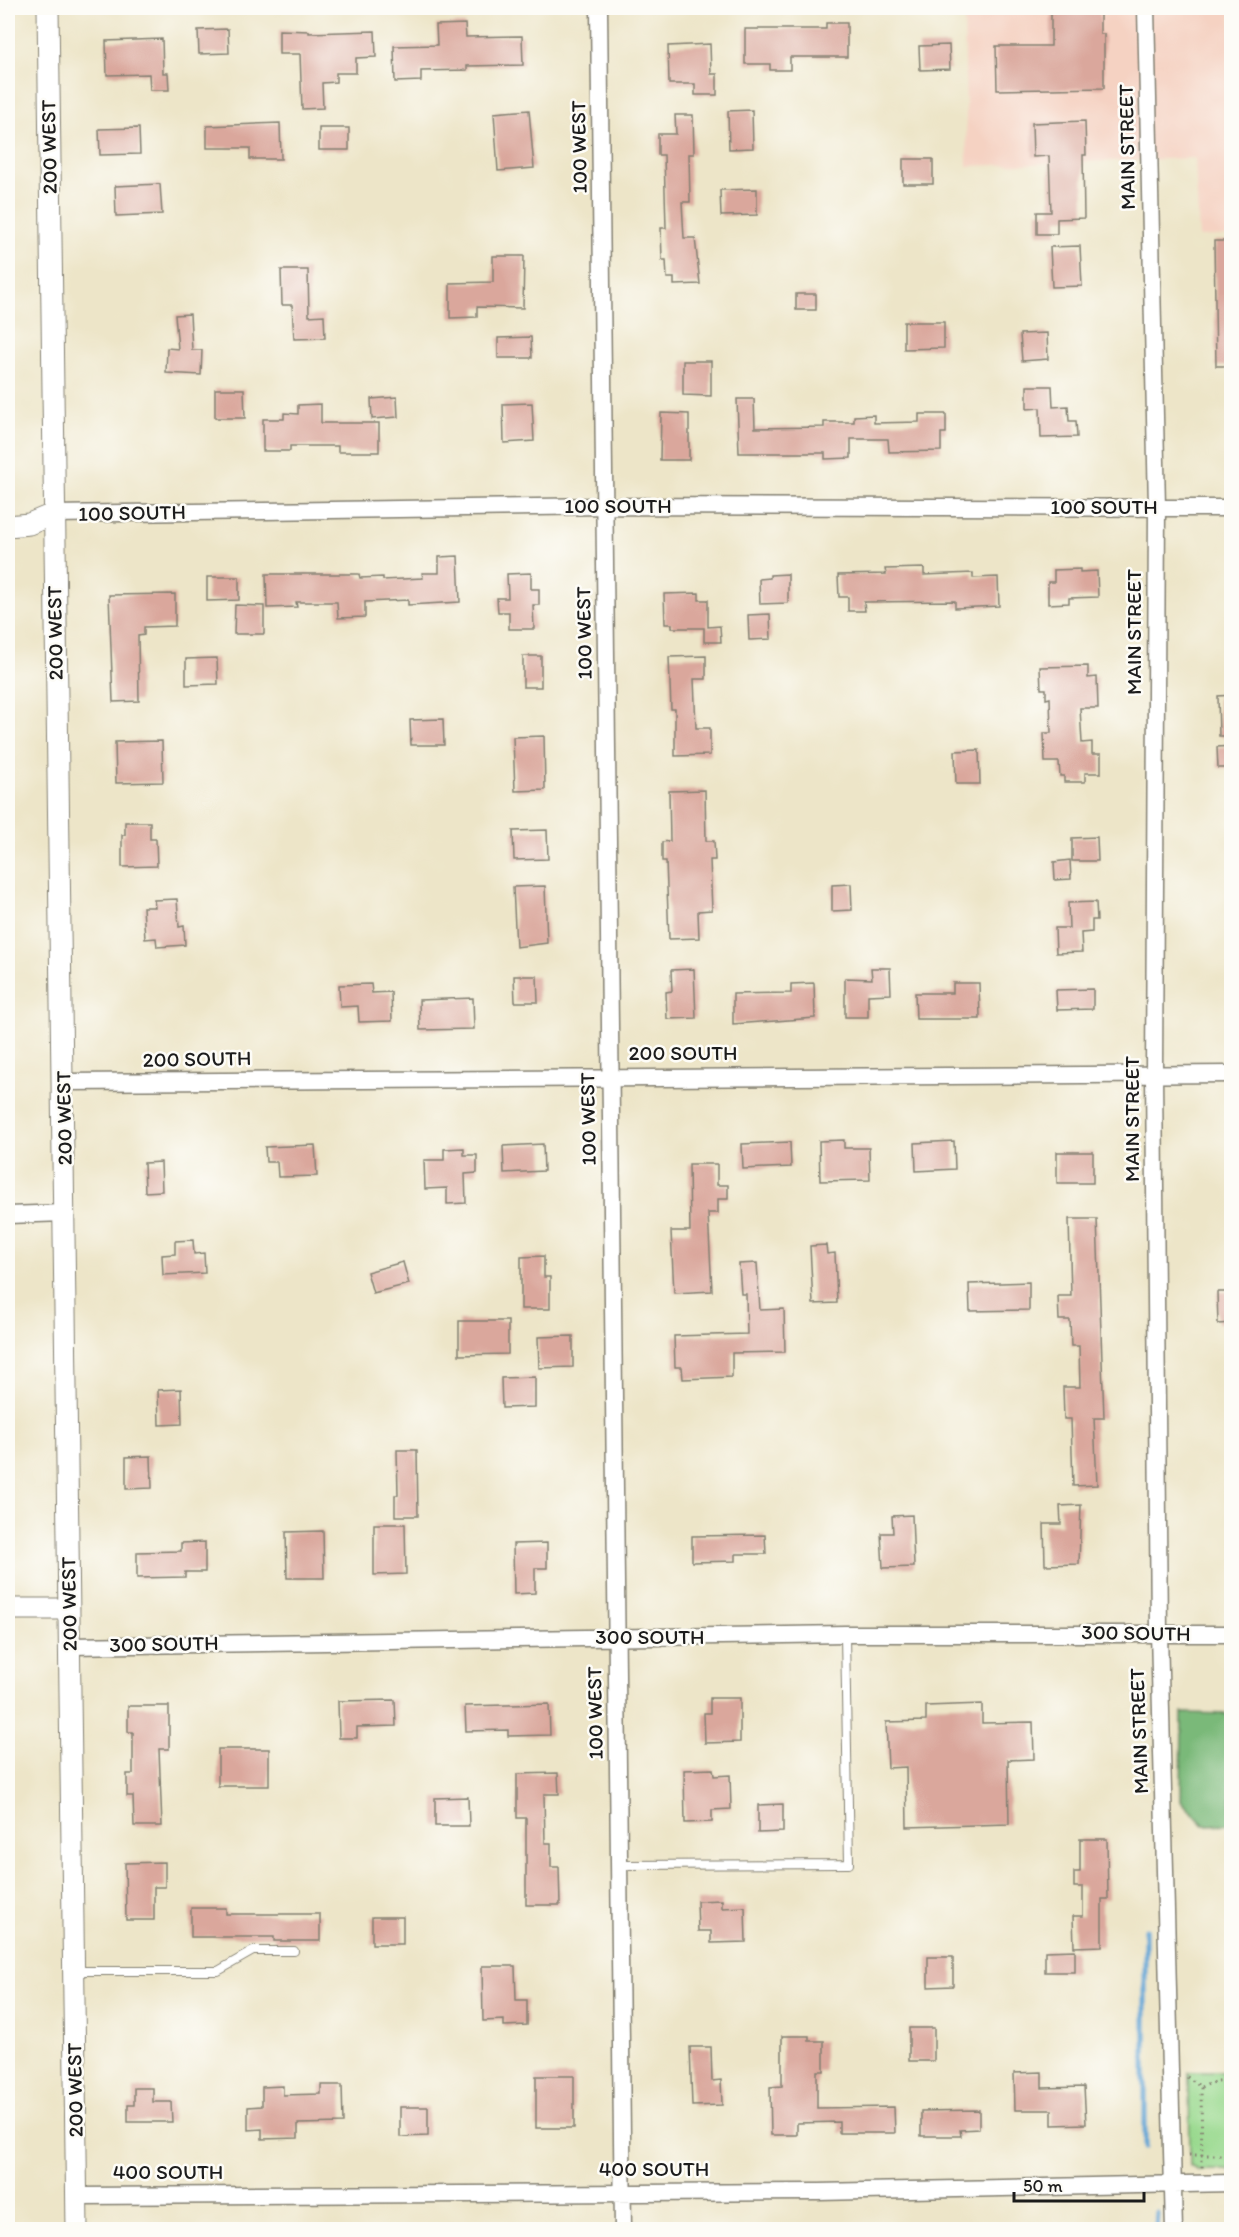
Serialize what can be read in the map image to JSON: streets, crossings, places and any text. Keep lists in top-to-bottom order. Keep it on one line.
{"streets":{"street":["200 WEST","100 WEST","MAIN STREET","100 SOUTH","200 SOUTH","300 SOUTH","400 SOUTH"]},"crossings":[["200 WEST","100 SOUTH"],["200 WEST","200 SOUTH"],["200 WEST","300 SOUTH"],["200 WEST","400 SOUTH"],["100 WEST","100 SOUTH"],["100 WEST","200 SOUTH"],["100 WEST","300 SOUTH"],["100 WEST","400 SOUTH"],["MAIN STREET","100 SOUTH"],["MAIN STREET","200 SOUTH"],["MAIN STREET","300 SOUTH"],["MAIN STREET","400 SOUTH"]],"scale_bar":"50 m"}
